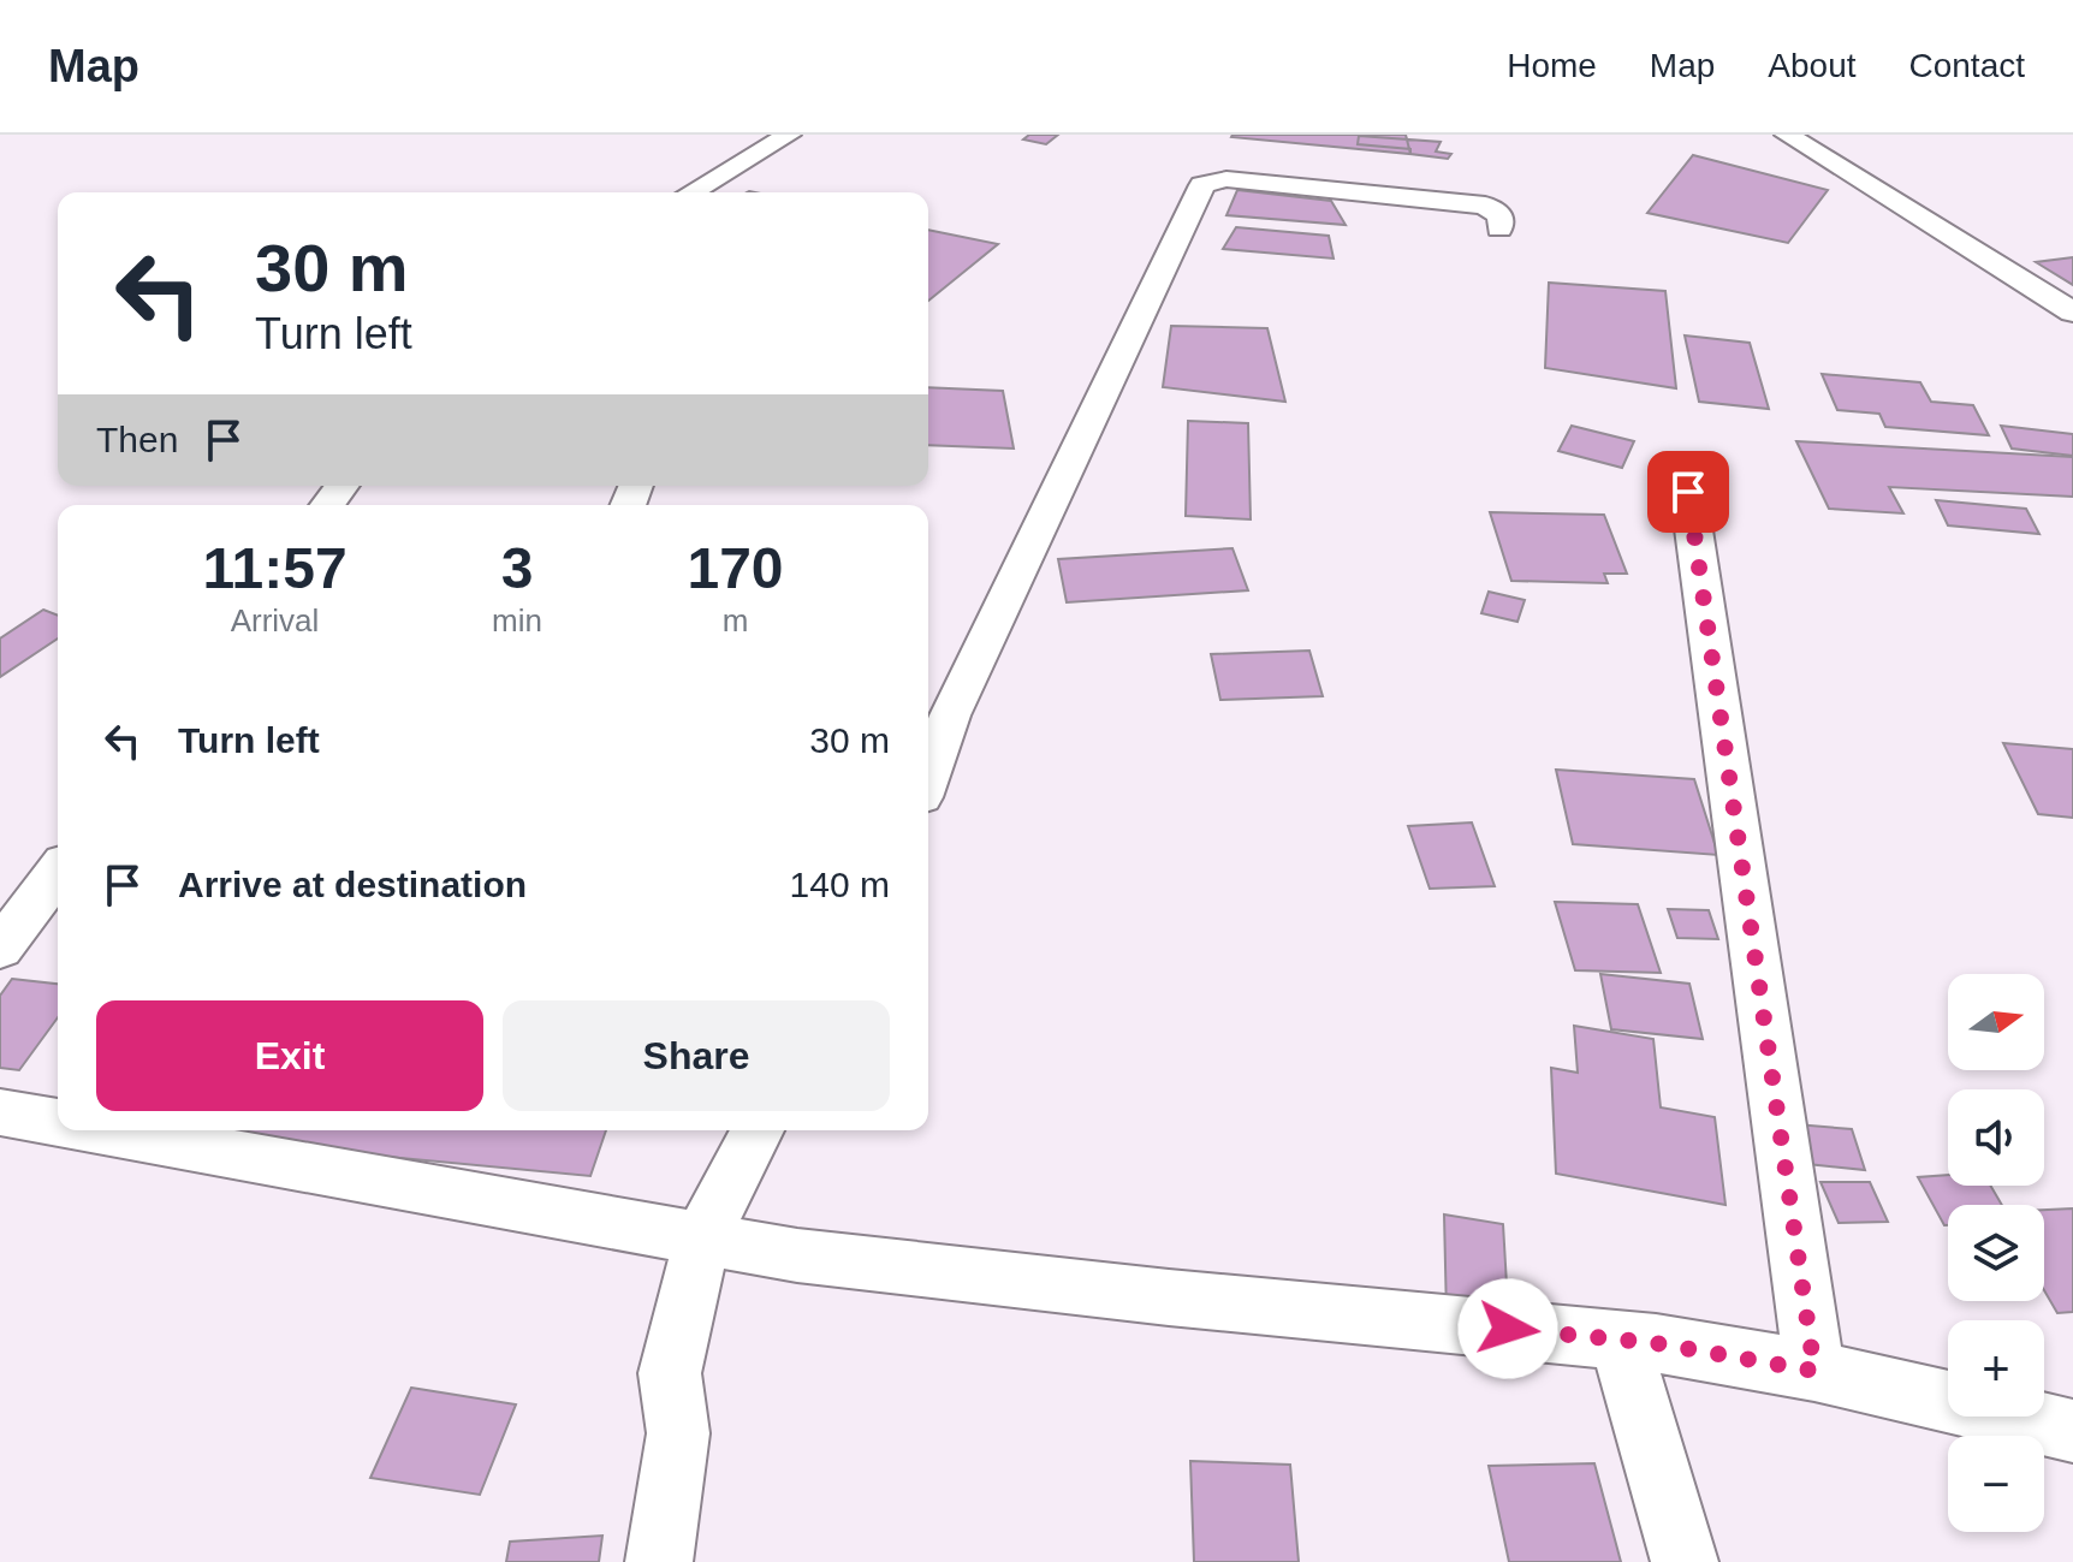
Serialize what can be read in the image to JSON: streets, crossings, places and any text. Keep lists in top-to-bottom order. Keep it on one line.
{"north":"right","page":{"header":"Map","nav":["Home","Map","About","Contact"],"turn":["30 m","Turn left"],"then":"Then","eta":["11:57","Arrival","3","min","170","m"],"list":[{"name":"Turn left","value":"30 m"},{"name":"Arrive at destination","value":"140 m"}],"map_buttons":["+","−"],"buttons":["Exit","Share"]}}
